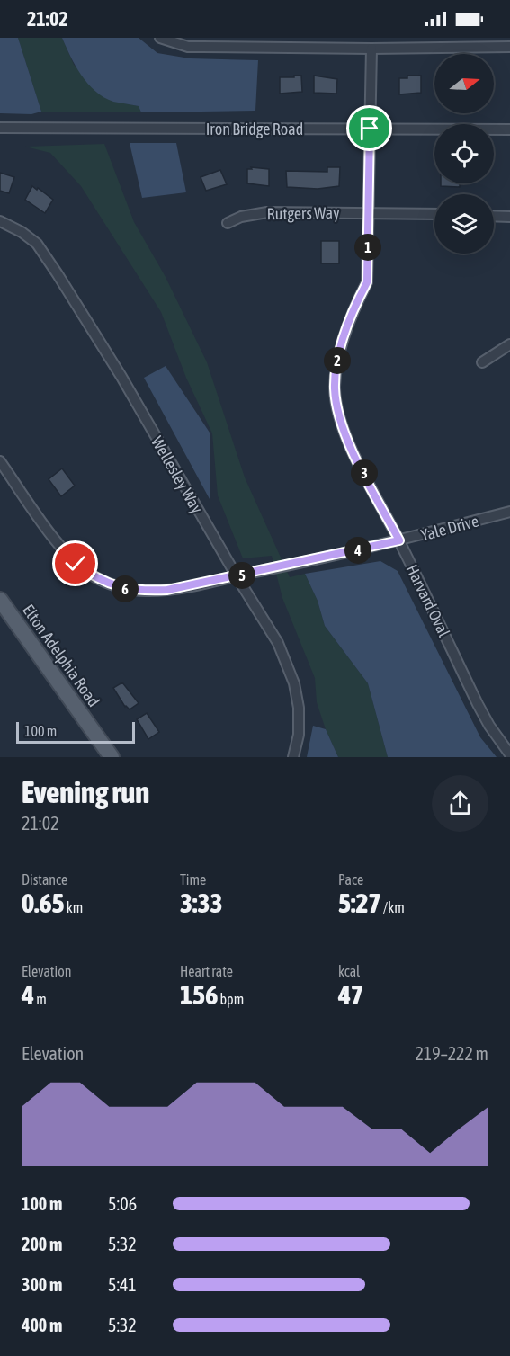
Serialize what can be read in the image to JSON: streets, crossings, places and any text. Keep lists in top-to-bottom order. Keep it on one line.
{"streets":{"main road":["Elton Adelphia Road"],"street":["Iron Bridge Road","Rutgers Way","Wellesley Way","Yale Drive","Harvard Oval"]},"crossings":[["Iron Bridge Road","Harvard Oval"],["Rutgers Way","Harvard Oval"],["Wellesley Way","Yale Drive"],["Yale Drive","Harvard Oval"]],"scale_bar":"100 m","north":"right","page":{"status":"21:02","pins":["1","2","3","4","5","6"],"scale":"100 m","heading":["Evening run","21:02"],"stats":[["Distance","0.65 km"],["Time","3:33"],["Pace","5:27 /km"],["Elevation","4 m"],["Heart rate","156 bpm"],["kcal","47"]],"chart":["Elevation","219–222 m"],"list":[{"name":"100 m","note":"5:06"},{"name":"200 m","note":"5:32"},{"name":"300 m","note":"5:41"},{"name":"400 m","note":"5:32"}]}}
